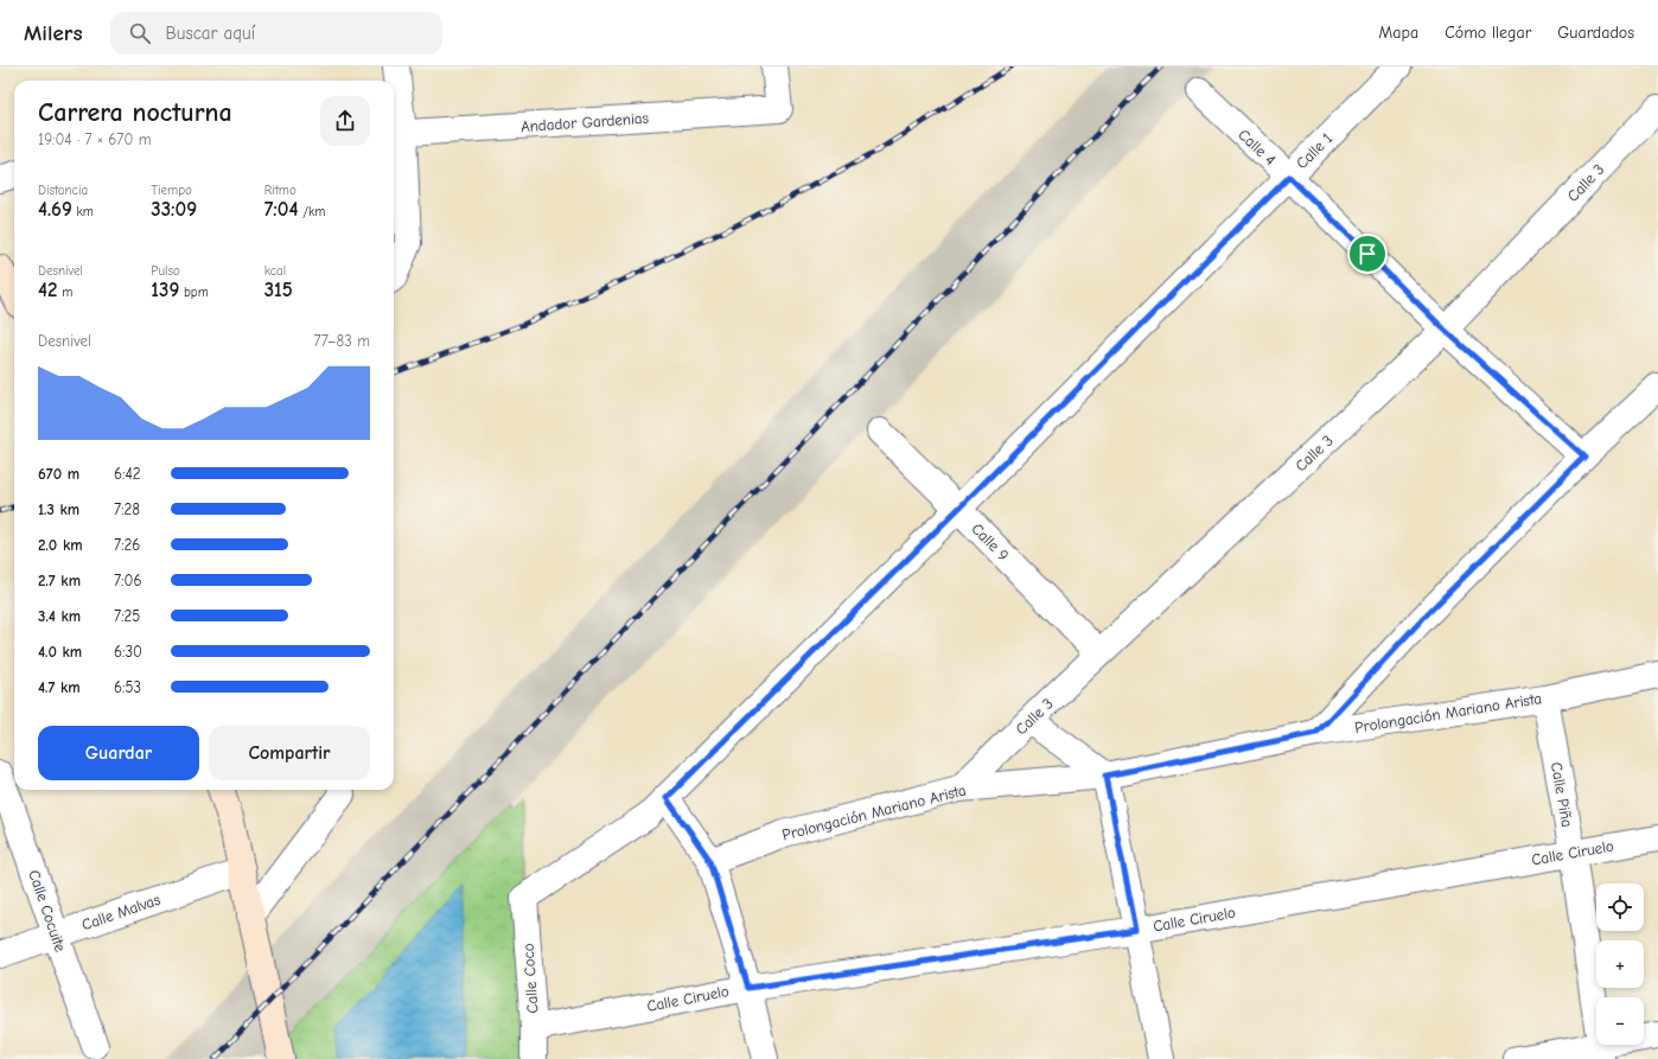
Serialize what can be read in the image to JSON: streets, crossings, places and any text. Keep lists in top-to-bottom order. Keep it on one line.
{"streets":{"street":["Andador Gardenias","Calle 4","Calle 1","Calle 3","Calle 9","Prolongación Mariano Arista","Calle Piña","Calle Ciruelo","Calle Cocuite","Calle Malvas","Calle Coco"]},"crossings":[["Calle 4","Calle 1"],["Calle 4","Calle 3"],["Calle 1","Calle 9"],["Calle 1","Calle Coco"],["Calle 3","Calle 9"],["Calle 3","Prolongación Mariano Arista"],["Prolongación Mariano Arista","Calle Piña"],["Calle Piña","Calle Ciruelo"],["Calle Ciruelo","Calle Coco"],["Calle Cocuite","Calle Malvas"]],"page":{"header":"Milers","search":"Buscar aquí","nav":["Mapa","Cómo llegar","Guardados"],"heading":["Carrera nocturna","19:04 · 7 × 670 m"],"stats":[["Distancia","4.69 km"],["Tiempo","33:09"],["Ritmo","7:04 /km"],["Desnivel","42 m"],["Pulso","139 bpm"],["kcal","315"]],"chart":["Desnivel","77–83 m"],"list":[{"name":"670 m","note":"6:42"},{"name":"1.3 km","note":"7:28"},{"name":"2.0 km","note":"7:26"},{"name":"2.7 km","note":"7:06"},{"name":"3.4 km","note":"7:25"},{"name":"4.0 km","note":"6:30"},{"name":"4.7 km","note":"6:53"}],"buttons":["Guardar","Compartir"],"map_buttons":["+","−"]}}
